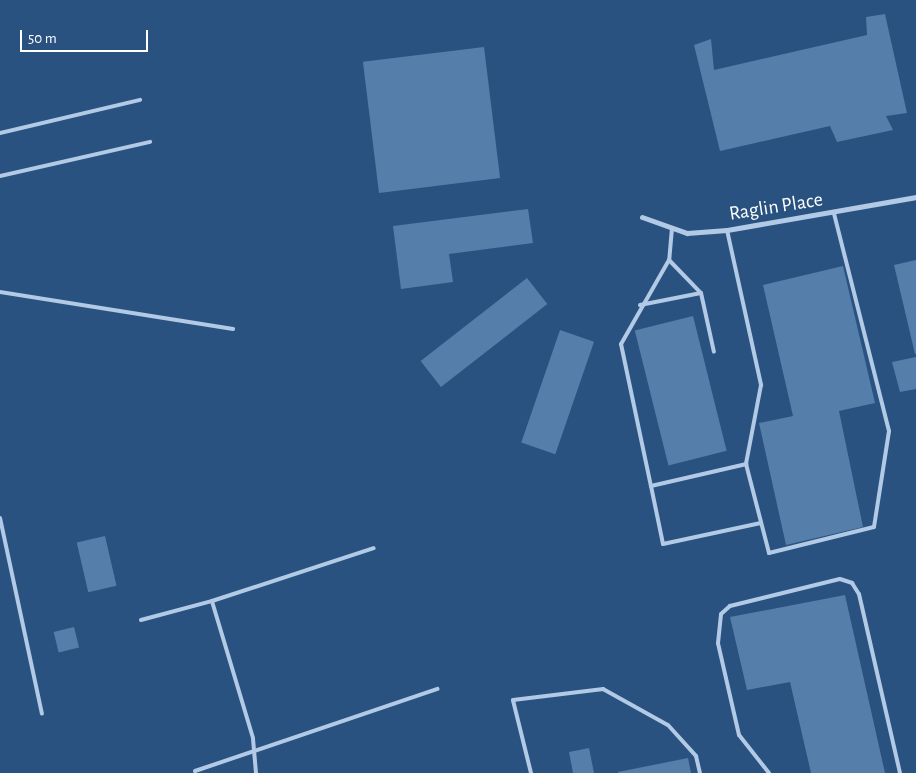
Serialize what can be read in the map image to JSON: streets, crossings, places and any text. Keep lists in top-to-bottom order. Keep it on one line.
{"streets":{"street":["Raglin Place"]},"scale_bar":"50 m"}
